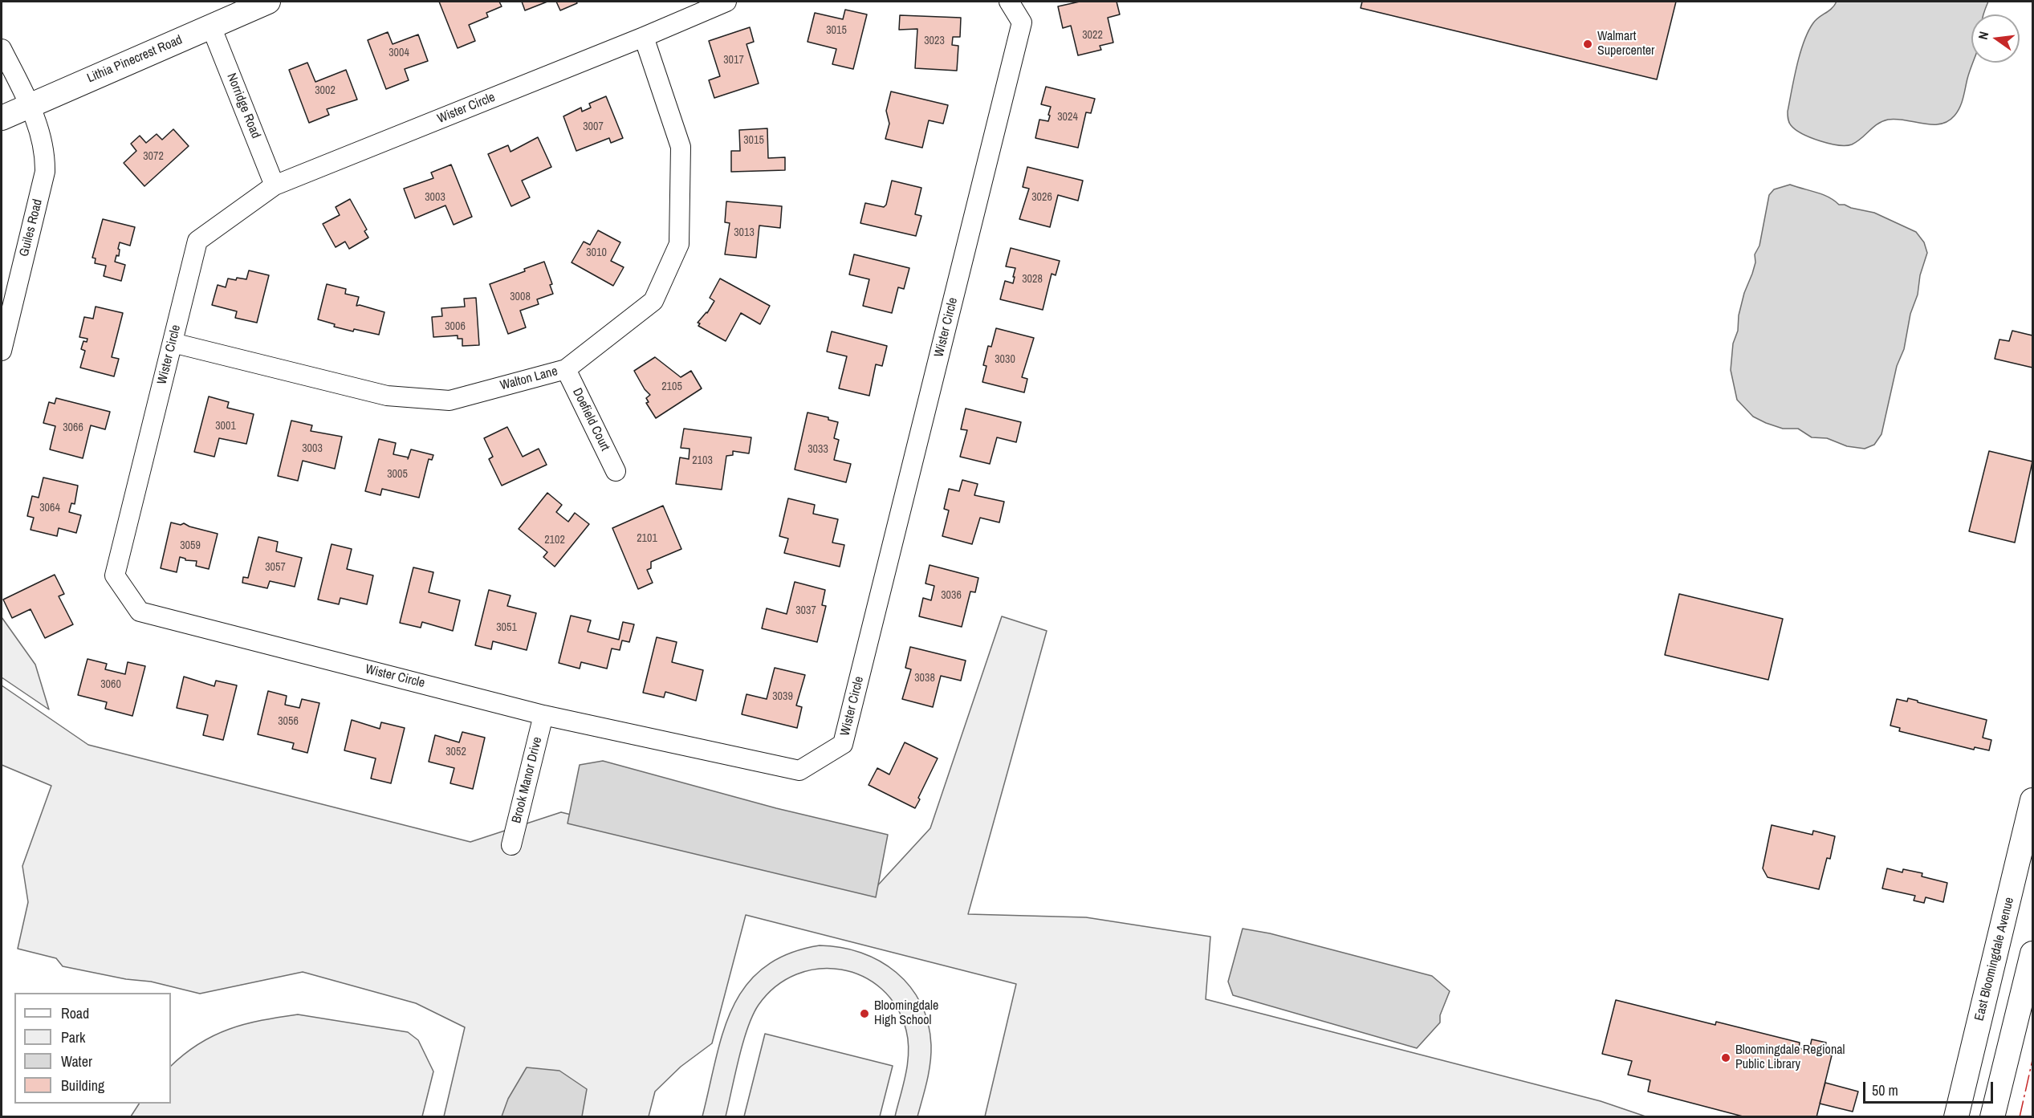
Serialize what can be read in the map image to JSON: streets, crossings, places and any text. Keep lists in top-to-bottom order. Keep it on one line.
{"streets":{"main road":["Lithia Pinecrest Road","East Bloomingdale Avenue"],"street":["Norridge Road","Wister Circle","Guiles Road","Walton Lane","Doefield Court","Brook Manor Drive"]},"crossings":[["Lithia Pinecrest Road","Norridge Road"],["Lithia Pinecrest Road","Guiles Road"],["Norridge Road","Wister Circle"],["Wister Circle","Walton Lane"],["Wister Circle","Brook Manor Drive"],["Walton Lane","Doefield Court"]],"places":["Walmart Supercenter","Bloomingdale High School","Bloomingdale Regional Public Library"],"house_numbers":["3015","3022","3023","3004","3017","3002","3024","3007","3015","3072","3003","3026","3013","3010","3028","3008","3006","3030","2105","3001","3066","3003","3033","2103","3005","3064","2101","2102","3059","3057","3036","3037","3051","3038","3060","3039","3056","3052"],"legend":["Road","Park","Water","Building"],"scale_bar":"50 m","north":"left"}
